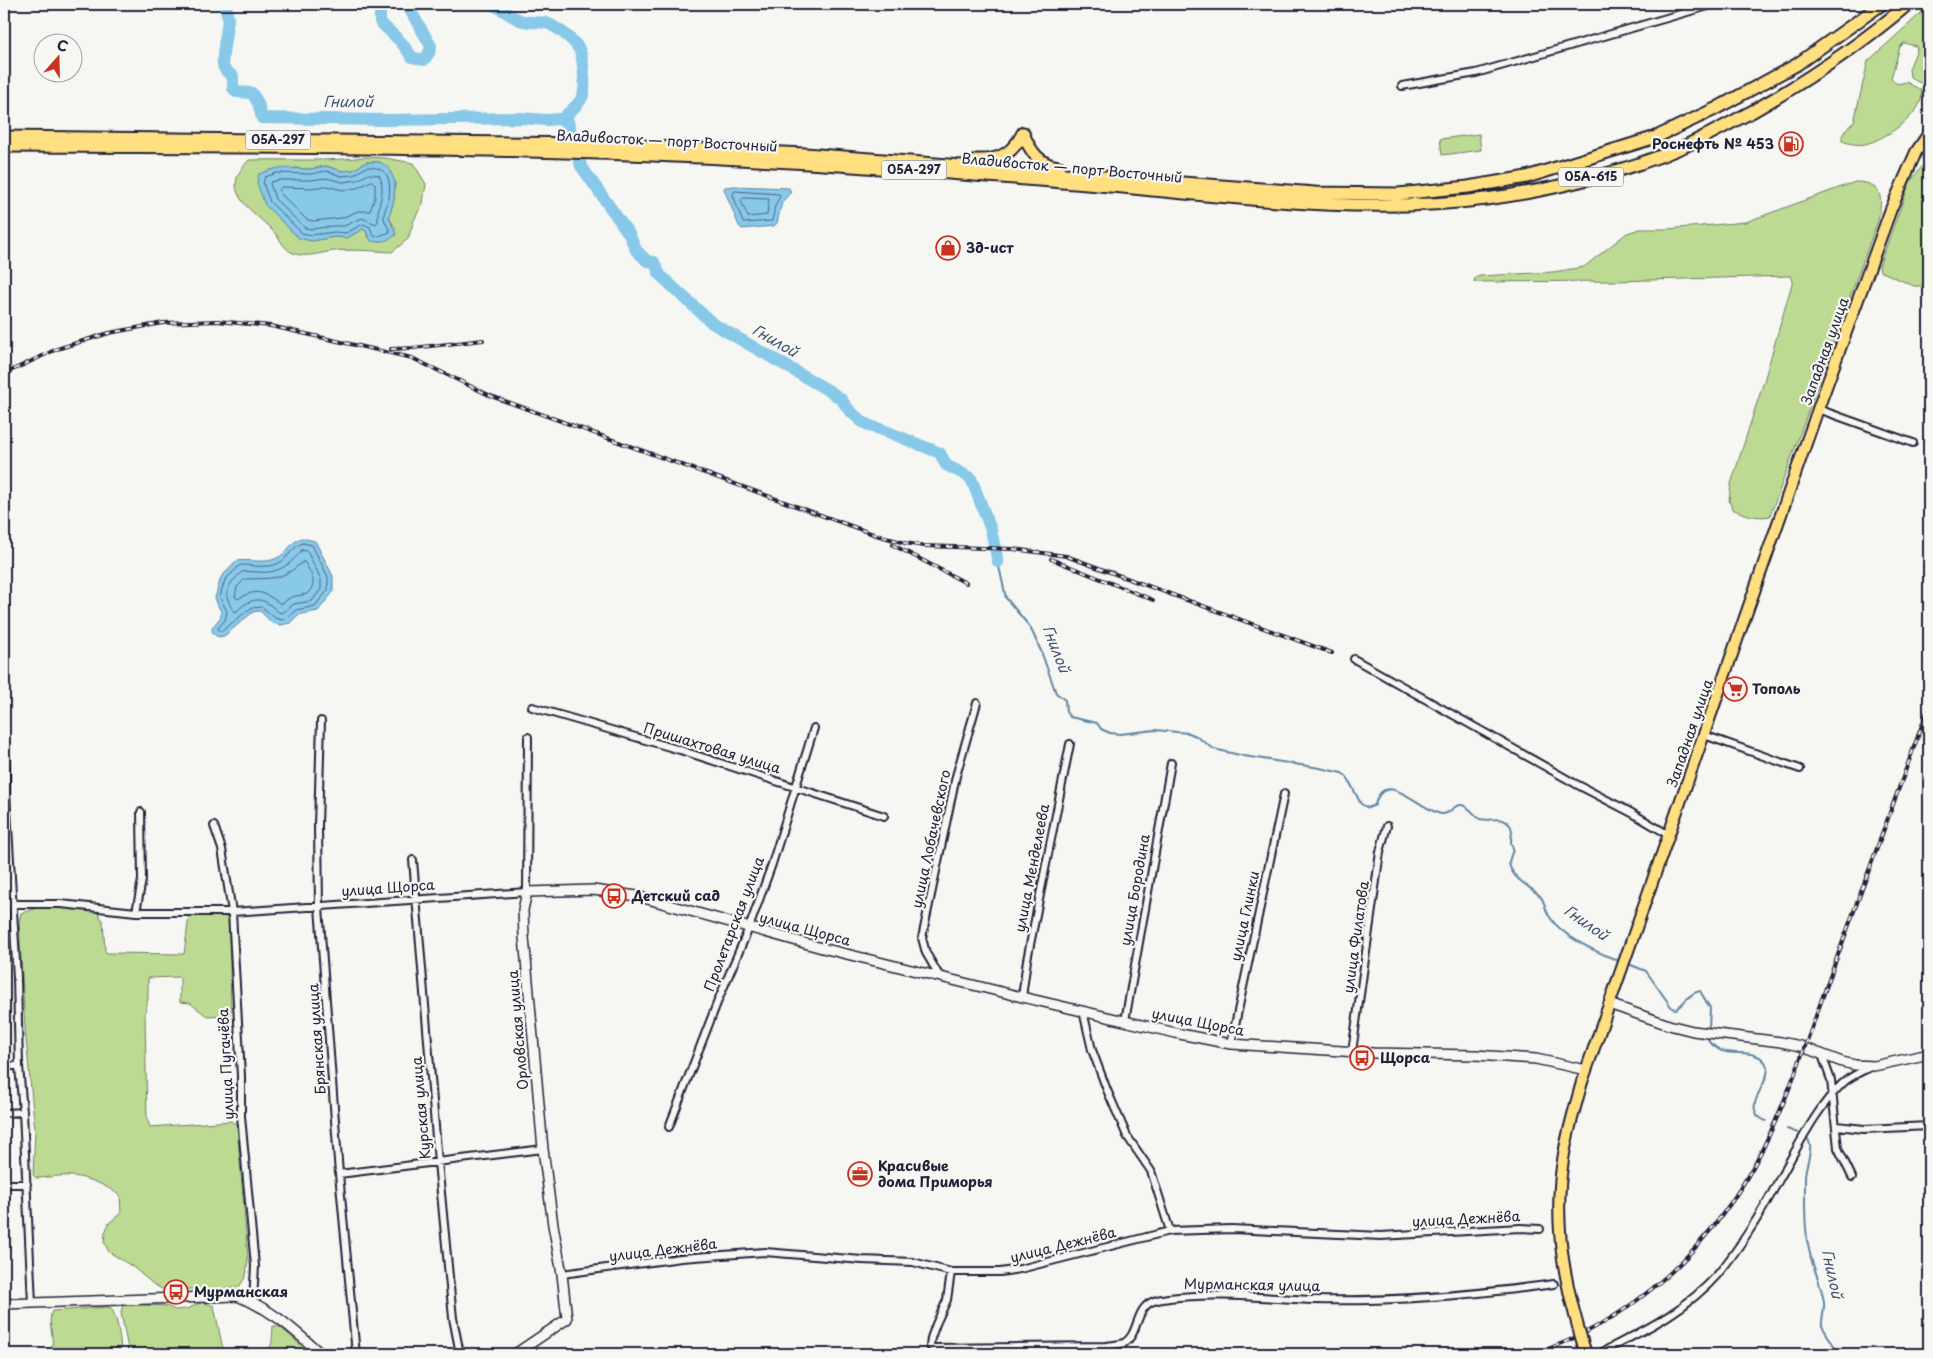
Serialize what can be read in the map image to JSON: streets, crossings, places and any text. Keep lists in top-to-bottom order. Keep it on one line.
{"streets":{"highway":["05А-297","Владивосток — порт Восточный","05А-615"],"main road":["Западная улица","улица Щорса","Орловская улица"],"street":["Пришахтовая улица","улица Лобачевского","улица Менделеева","улица Бородина","улица Глинки","Пролетарская улица","улица Филатова","Брянская улица","улица Пугачёва","Курская улица","улица Дежнёва","Мурманская улица"]},"crossings":[["Западная улица","улица Щорса"],["Пришахтовая улица","Пролетарская улица"],["улица Лобачевского","улица Щорса"],["улица Менделеева","улица Щорса"],["улица Щорса","улица Бородина"],["улица Щорса","улица Глинки"],["улица Щорса","Пролетарская улица"],["улица Щорса","улица Филатова"],["улица Щорса","Орловская улица"],["улица Щорса","Брянская улица"],["улица Щорса","улица Пугачёва"],["улица Щорса","Курская улица"],["Орловская улица","улица Дежнёва"],["улица Дежнёва","Мурманская улица"]],"water":["Гнилой"],"places":{"fuel station":["Роснефть № 453"],"shop":["3д-ист"],"supermarket":["Тополь"],"bus stop":["Детский сад","Щорса","Мурманская"],"office":["Красивые дома Приморья"]},"north":"top"}
